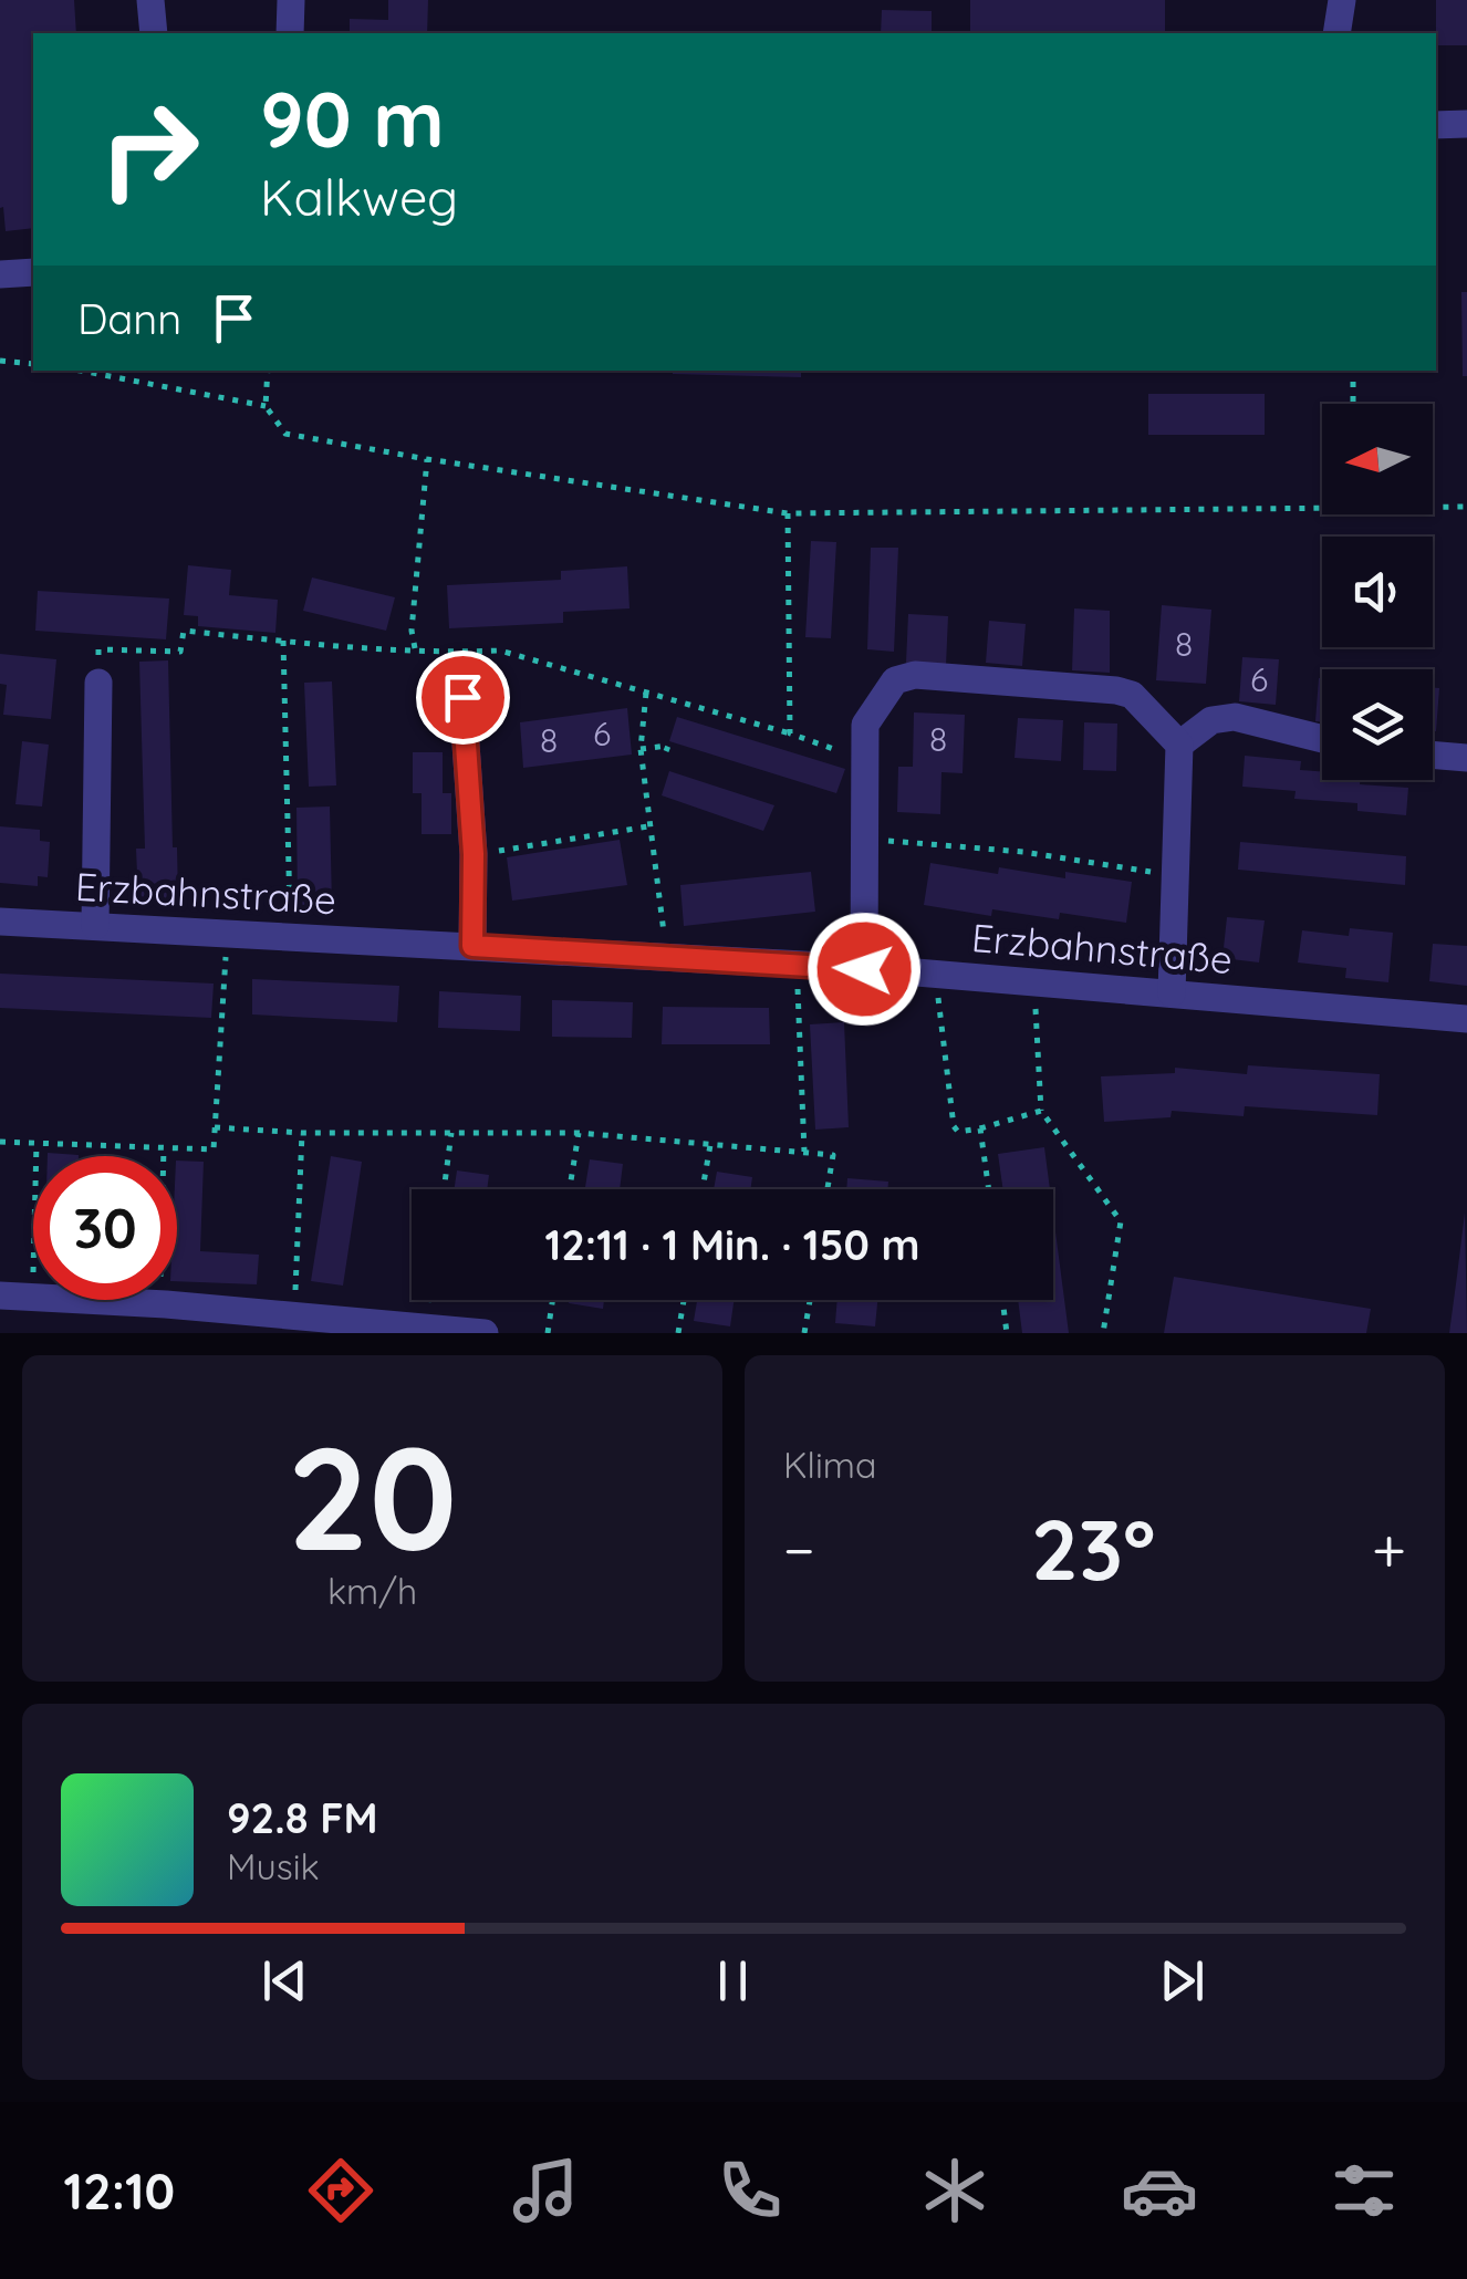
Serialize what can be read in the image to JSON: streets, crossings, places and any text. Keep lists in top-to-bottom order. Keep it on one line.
{"streets":{"street":["Erzbahnstraße"]},"house_numbers":["8","6","6","8","8"],"north":"left","page":{"turn":["90 m","Kalkweg"],"then":"Dann","limit":"30","trip":"12:11 · 1 Min. · 150 m","tile":[["20","km/h"],"Klima"],"heat":["−","23°","+"],"song":["92.8 FM","Musik"],"tabs":"12:10"}}
